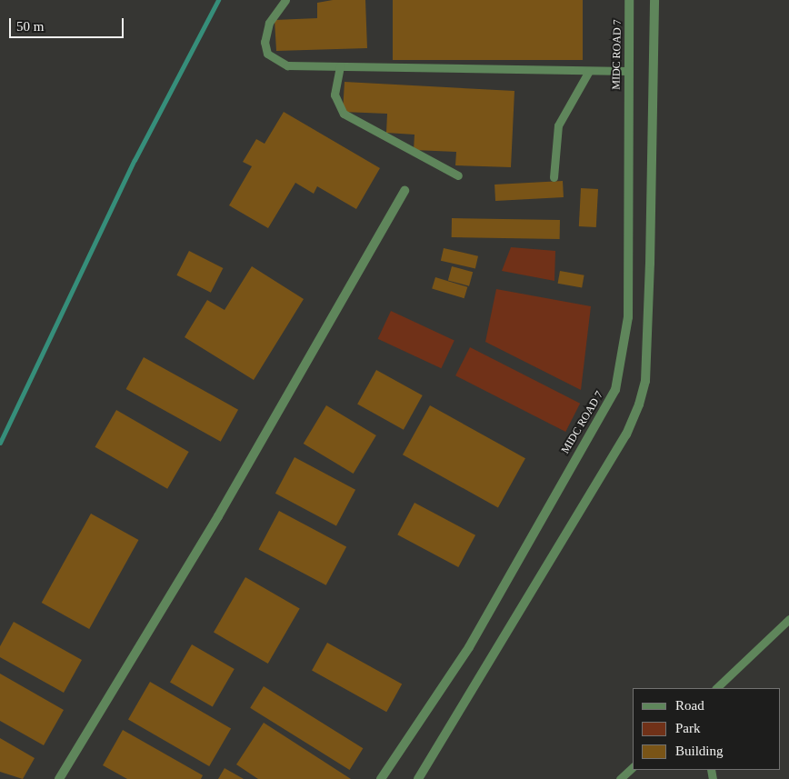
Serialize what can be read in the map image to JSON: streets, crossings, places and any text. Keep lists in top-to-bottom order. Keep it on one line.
{"streets":{"street":["MIDC ROAD 7"]},"legend":["Road","Park","Building"],"scale_bar":"50 m"}
